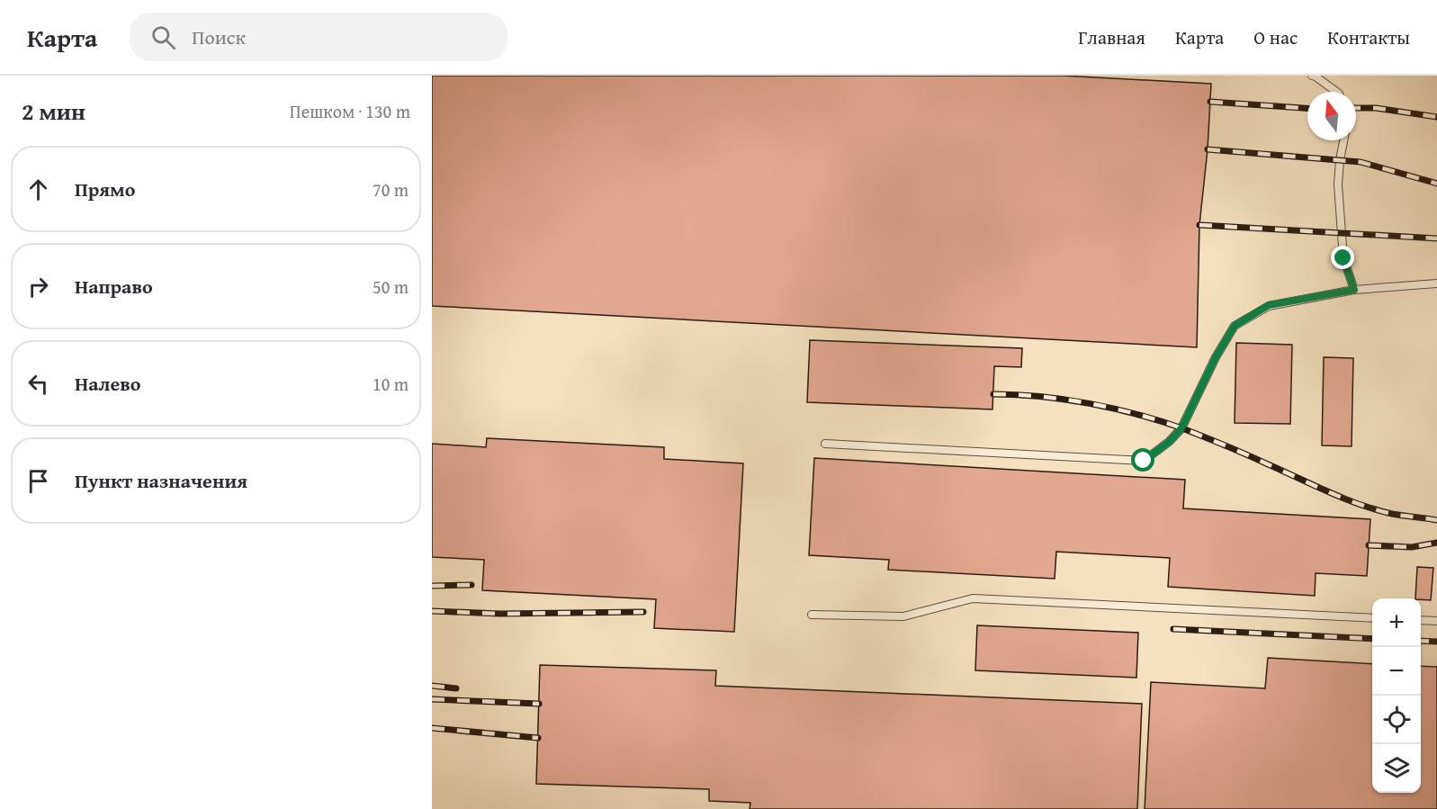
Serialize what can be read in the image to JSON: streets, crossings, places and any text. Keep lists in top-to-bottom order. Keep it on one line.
{"north":"top","page":{"header":"Карта","search":"Поиск","nav":["Главная","Карта","О нас","Контакты"],"heading":["2 мин","Пешком · 130 m"],"list":[["Прямо","70 m"],["Направо","50 m"],["Налево","10 m"],"Пункт назначения"],"map_buttons":["+","−"]}}
